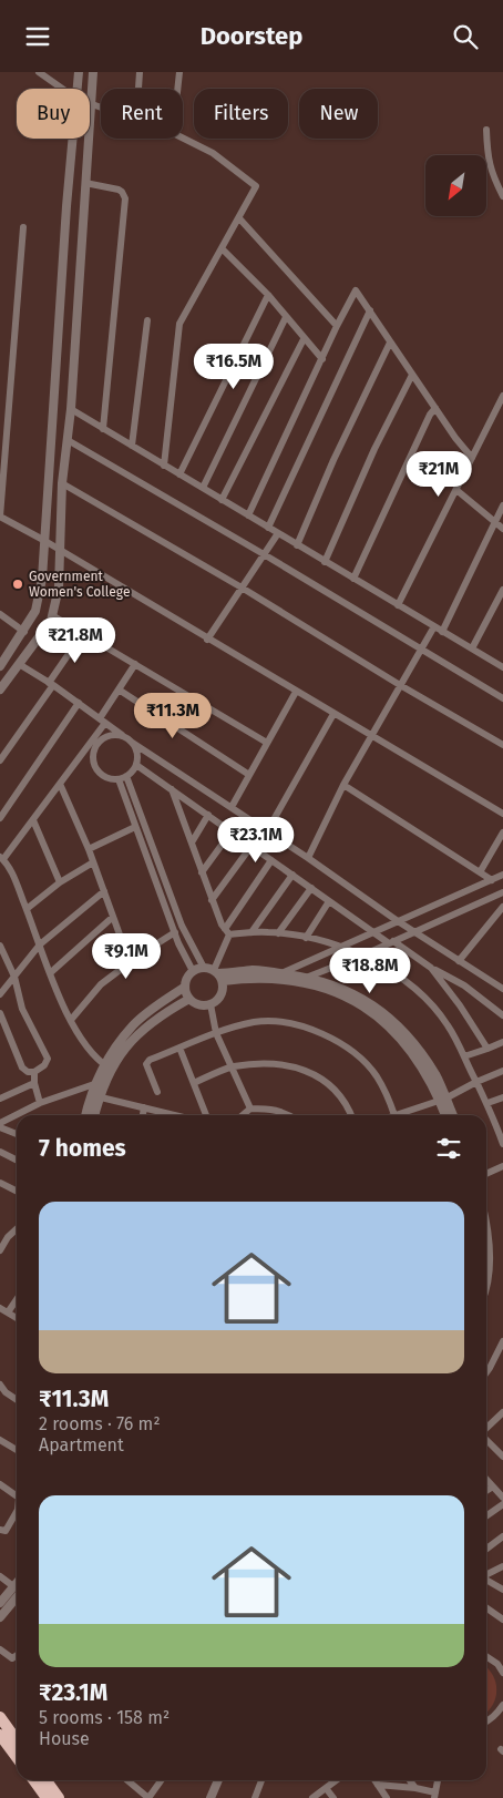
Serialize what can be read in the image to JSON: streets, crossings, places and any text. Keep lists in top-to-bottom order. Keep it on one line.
{"places":["Government Women's College"],"north":"bottom left","page":{"header":"Doorstep","chip":["Buy","Rent","Filters","New"],"price":["₹16.5M","₹21M","₹21.8M","₹11.3M","₹23.1M","₹9.1M","₹18.8M"],"heading":"7 homes","list":[{"name":"₹11.3M","note":"2 rooms · 76 m² · Apartment"},{"name":"₹23.1M","note":"5 rooms · 158 m² · House"}]}}
